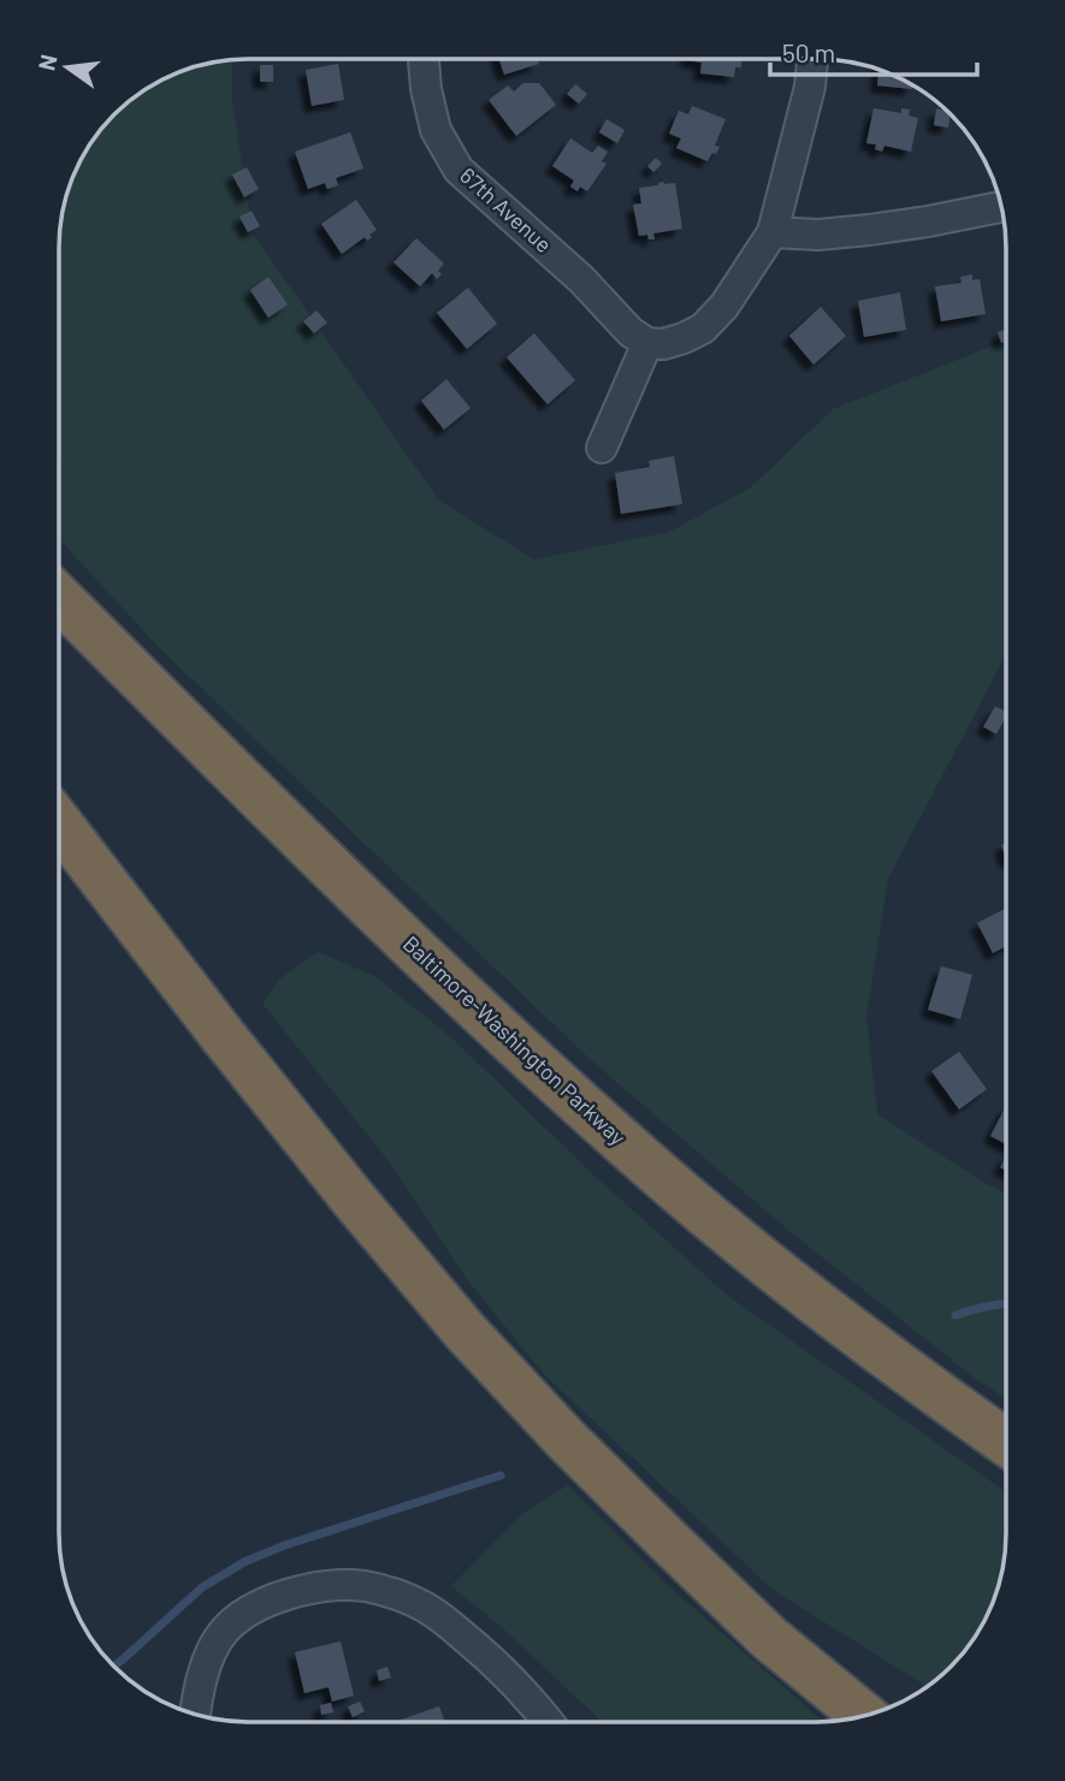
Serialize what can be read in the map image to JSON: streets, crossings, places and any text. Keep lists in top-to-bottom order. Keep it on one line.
{"streets":{"highway":["Baltimore-Washington Parkway"],"street":["67th Avenue"]},"scale_bar":"50 m","north":"left"}
